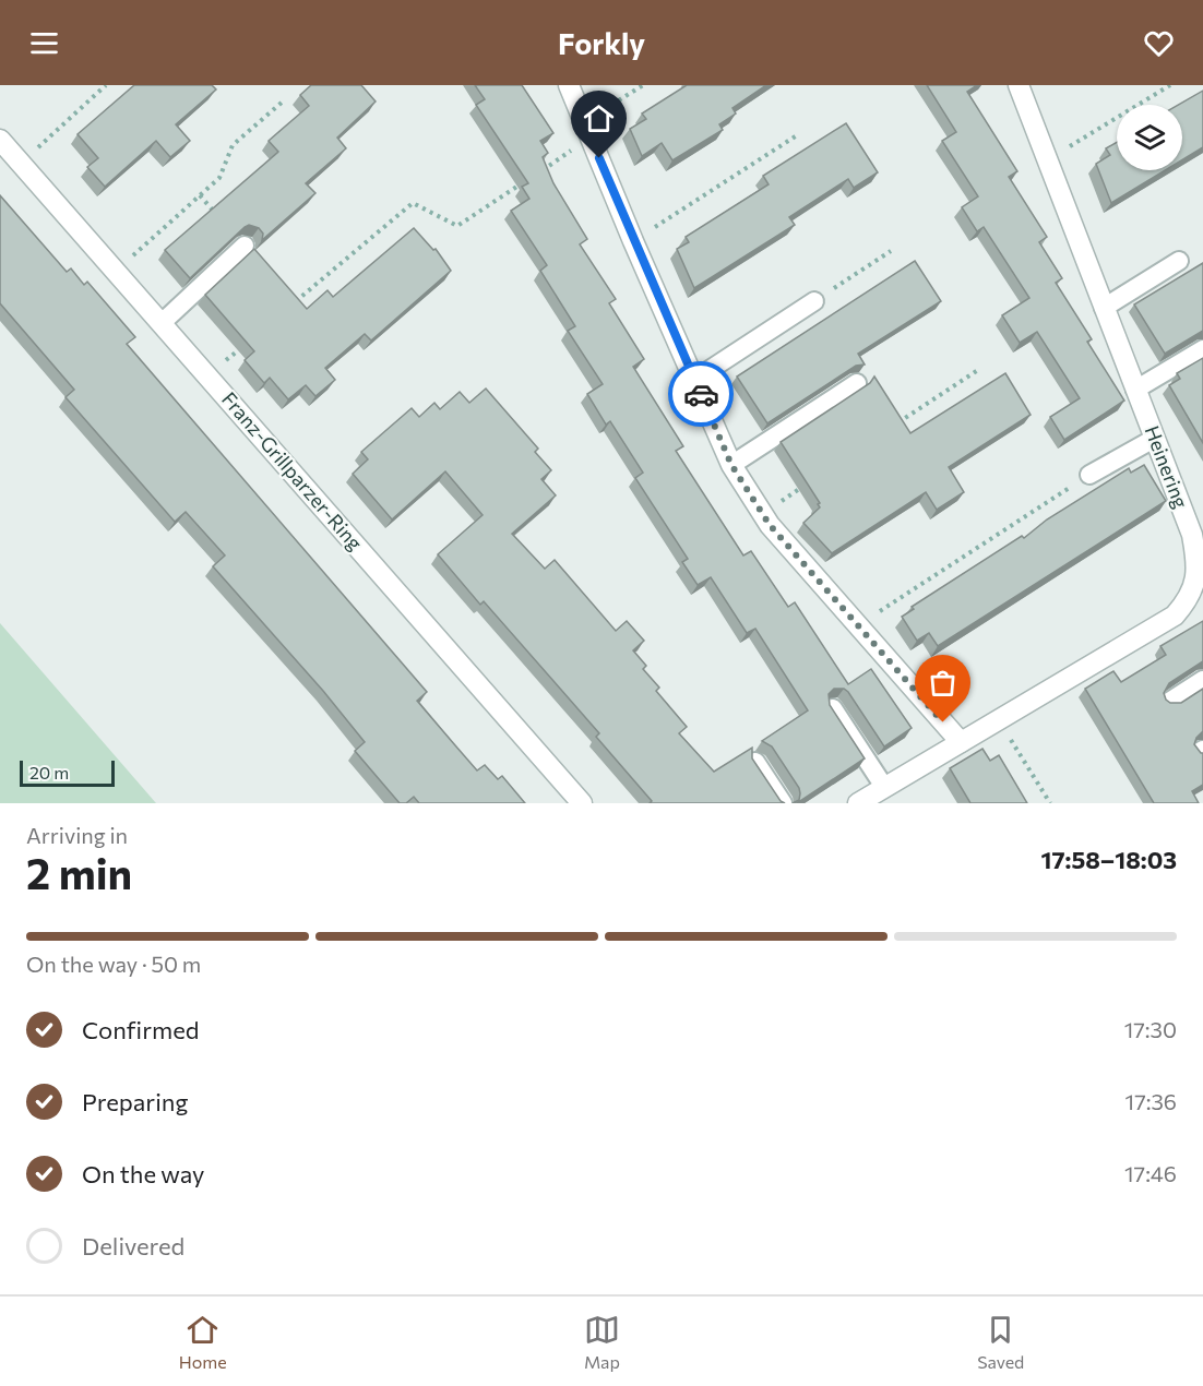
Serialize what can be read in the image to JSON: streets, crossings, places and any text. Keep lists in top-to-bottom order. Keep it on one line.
{"streets":{"street":["Heinering","Franz-Grillparzer-Ring"]},"scale_bar":"20 m","page":{"header":"Forkly","scale":"20 m","heading":["2 min","Arriving in","17:58–18:03"],"bar":"On the way · 50 m","list":[["Confirmed","17:30"],["Preparing","17:36"],["On the way","17:46"],"Delivered"],"tabs":["Home","Map","Saved"]}}
